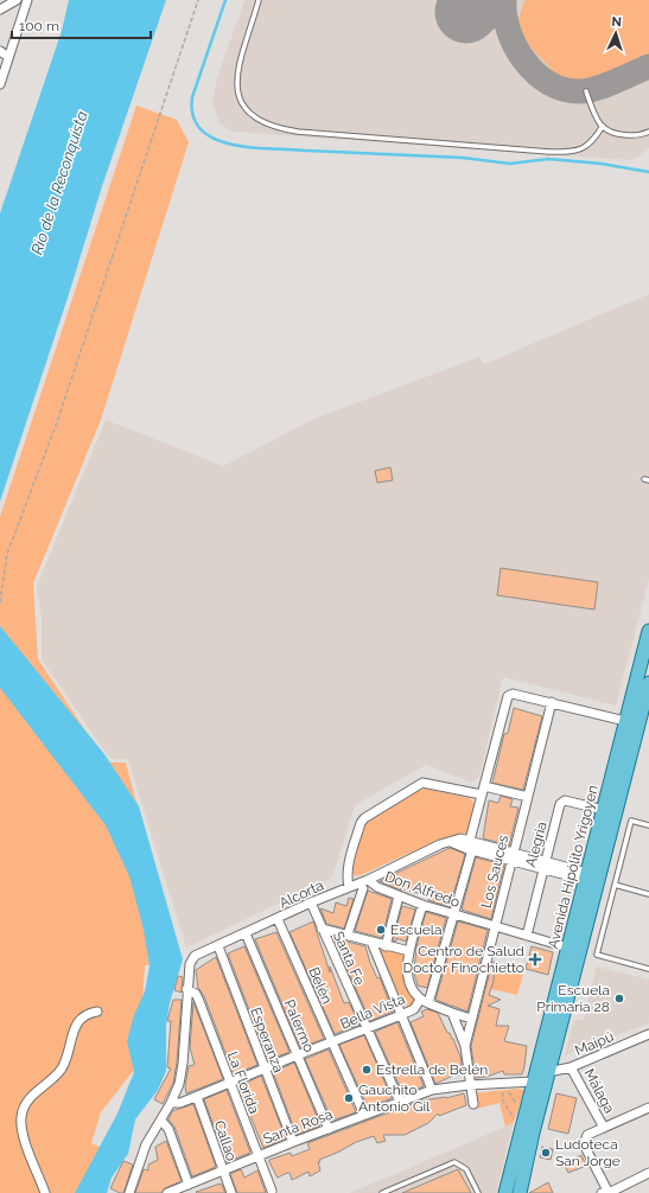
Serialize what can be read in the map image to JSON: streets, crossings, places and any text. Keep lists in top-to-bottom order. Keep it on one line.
{"streets":{"main road":["Avenida Hipólito Yrigoyen"],"street":["Alegria","Los Sauces","Don Alfredo","Alcorta","Santa Fe","Belén","Bella Vista","Palermo","Esperanza","Maipú","La Florida","Málaga","Santa Rosa","Callao"]},"crossings":[["Alegria","Avenida Hipólito Yrigoyen"],["Alegria","Don Alfredo"],["Alegria","Alcorta"],["Avenida Hipólito Yrigoyen","Don Alfredo"],["Avenida Hipólito Yrigoyen","Alcorta"],["Avenida Hipólito Yrigoyen","Bella Vista"],["Avenida Hipólito Yrigoyen","Maipú"],["Avenida Hipólito Yrigoyen","Santa Rosa"],["Los Sauces","Don Alfredo"],["Los Sauces","Alcorta"],["Los Sauces","Bella Vista"],["Los Sauces","Santa Rosa"],["Don Alfredo","Alcorta"],["Don Alfredo","Bella Vista"],["Alcorta","Santa Fe"],["Alcorta","Belén"],["Alcorta","Bella Vista"],["Alcorta","Palermo"],["Alcorta","Esperanza"],["Alcorta","La Florida"],["Santa Fe","Bella Vista"],["Santa Fe","Santa Rosa"],["Belén","Bella Vista"],["Belén","Santa Rosa"],["Bella Vista","Palermo"],["Bella Vista","Esperanza"],["Bella Vista","La Florida"],["Bella Vista","Callao"],["Palermo","Santa Rosa"],["Esperanza","Santa Rosa"],["Maipú","Málaga"],["Maipú","Santa Rosa"],["La Florida","Santa Rosa"],["Santa Rosa","Callao"]],"water":["Río de la Reconquista"],"places":{"other":["Escuela","Escuela Primaria 28","Estrella de Belén","Gauchito Antonio Gil","Ludoteca San Jorge"],"health":["Centro de Salud Doctor Finochietto"]},"scale_bar":"100 m","north":"top"}
